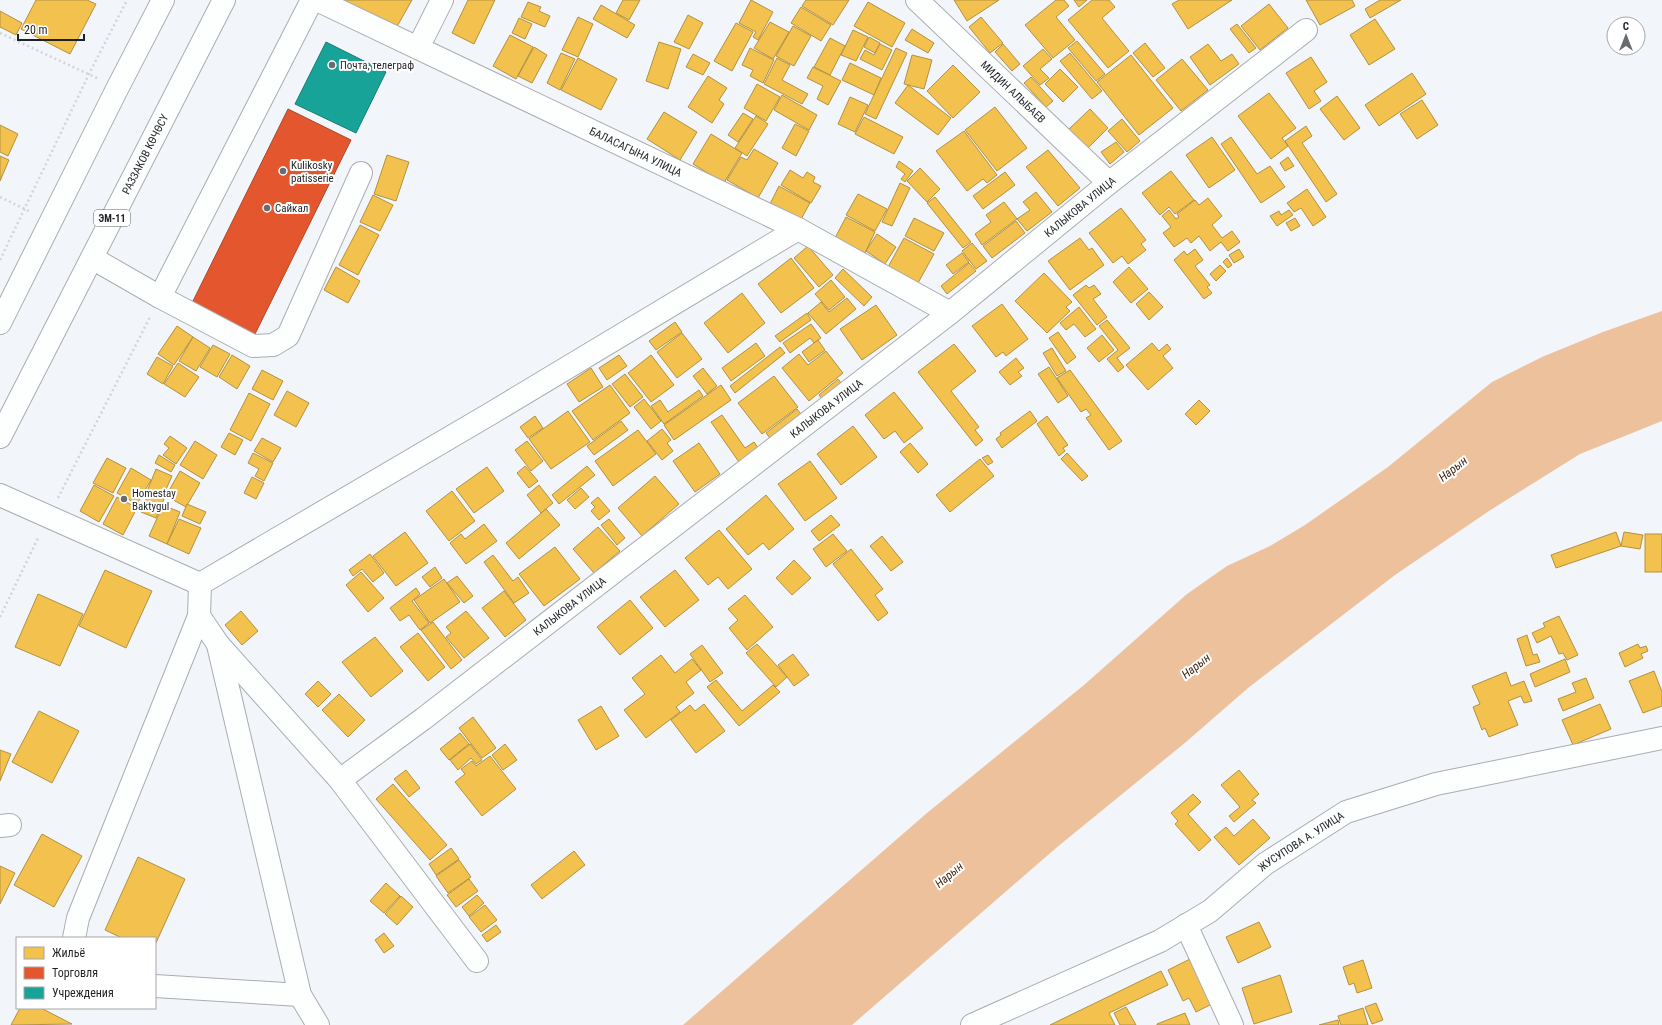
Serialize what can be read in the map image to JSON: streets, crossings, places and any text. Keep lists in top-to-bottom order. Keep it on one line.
{"streets":{"main road":["МИДИН АЛЫБАЕВ","БАЛАСАГЫНА УЛИЦА","РАЗЗАКОВ КӨЧӨСҮ","КАЛЫКОВА УЛИЦА","ЭМ-11","ЖУСУПОВА А. УЛИЦА"]},"crossings":[["МИДИН АЛЫБАЕВ","КАЛЫКОВА УЛИЦА"],["БАЛАСАГЫНА УЛИЦА","КАЛЫКОВА УЛИЦА"]],"water":["Нарын"],"places":["Почта, телеграф","Kulikosky patisserie","Сайкал","Homestay Baktygul"],"legend":["Жильё","Торговля","Учреждения"],"scale_bar":"20 m","north":"top"}
